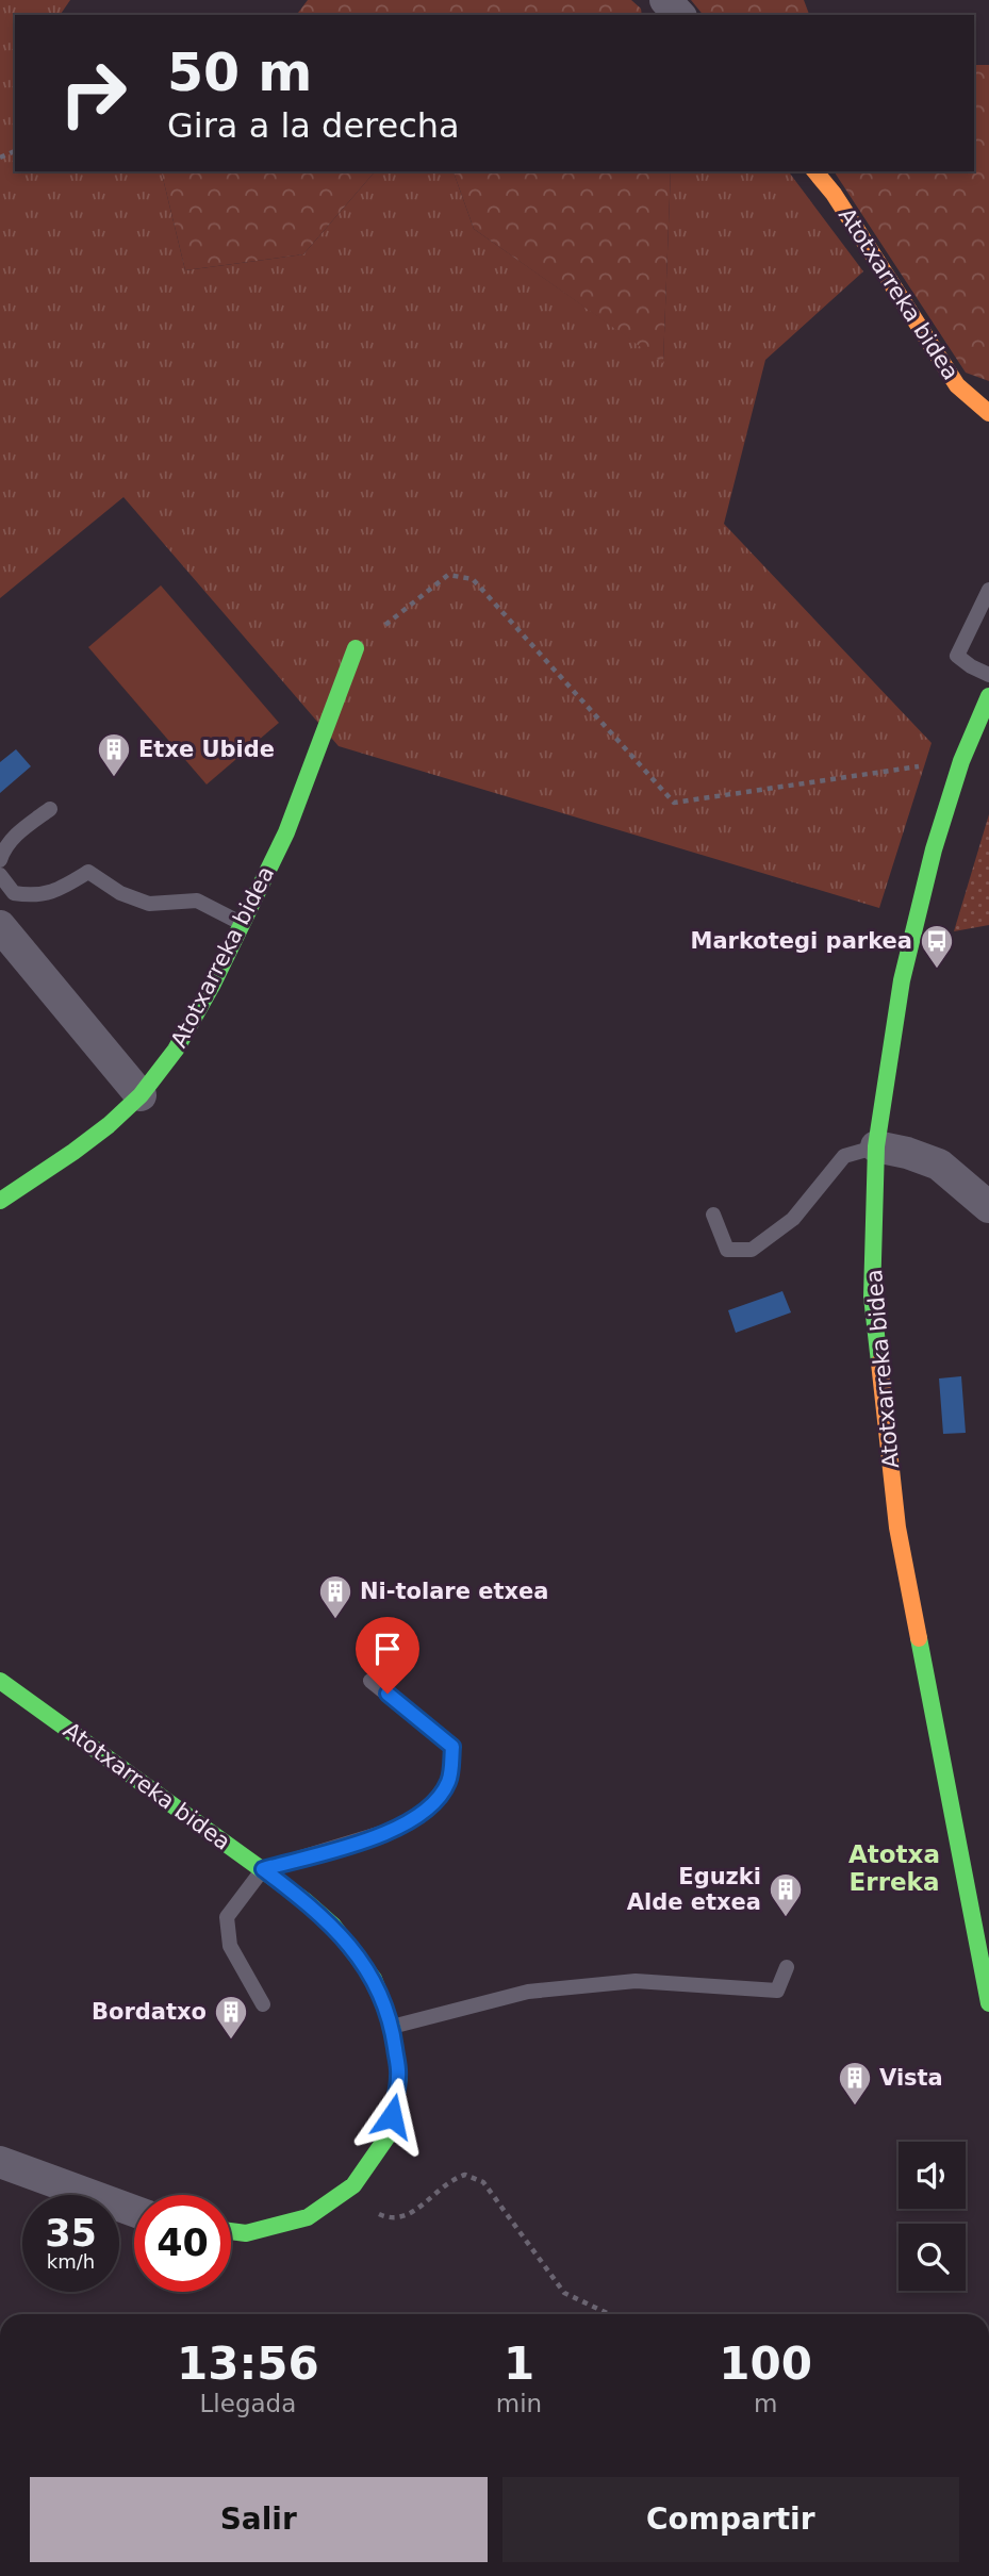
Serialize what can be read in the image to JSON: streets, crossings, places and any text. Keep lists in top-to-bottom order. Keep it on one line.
{"streets":{"street":["Atotxarreka bidea"]},"districts":["Atotxa Erreka"],"places":{"building":["Etxe Ubide","Ni-tolare etxea","Eguzki Alde etxea","Bordatxo","Vista"],"bus stop":["Markotegi parkea"]},"page":{"turn":["50 m","Gira a la derecha"],"speed":"35 km/h","limit":"40","eta":["13:56","Llegada","1","min","100","m"],"buttons":["Salir","Compartir"]}}
